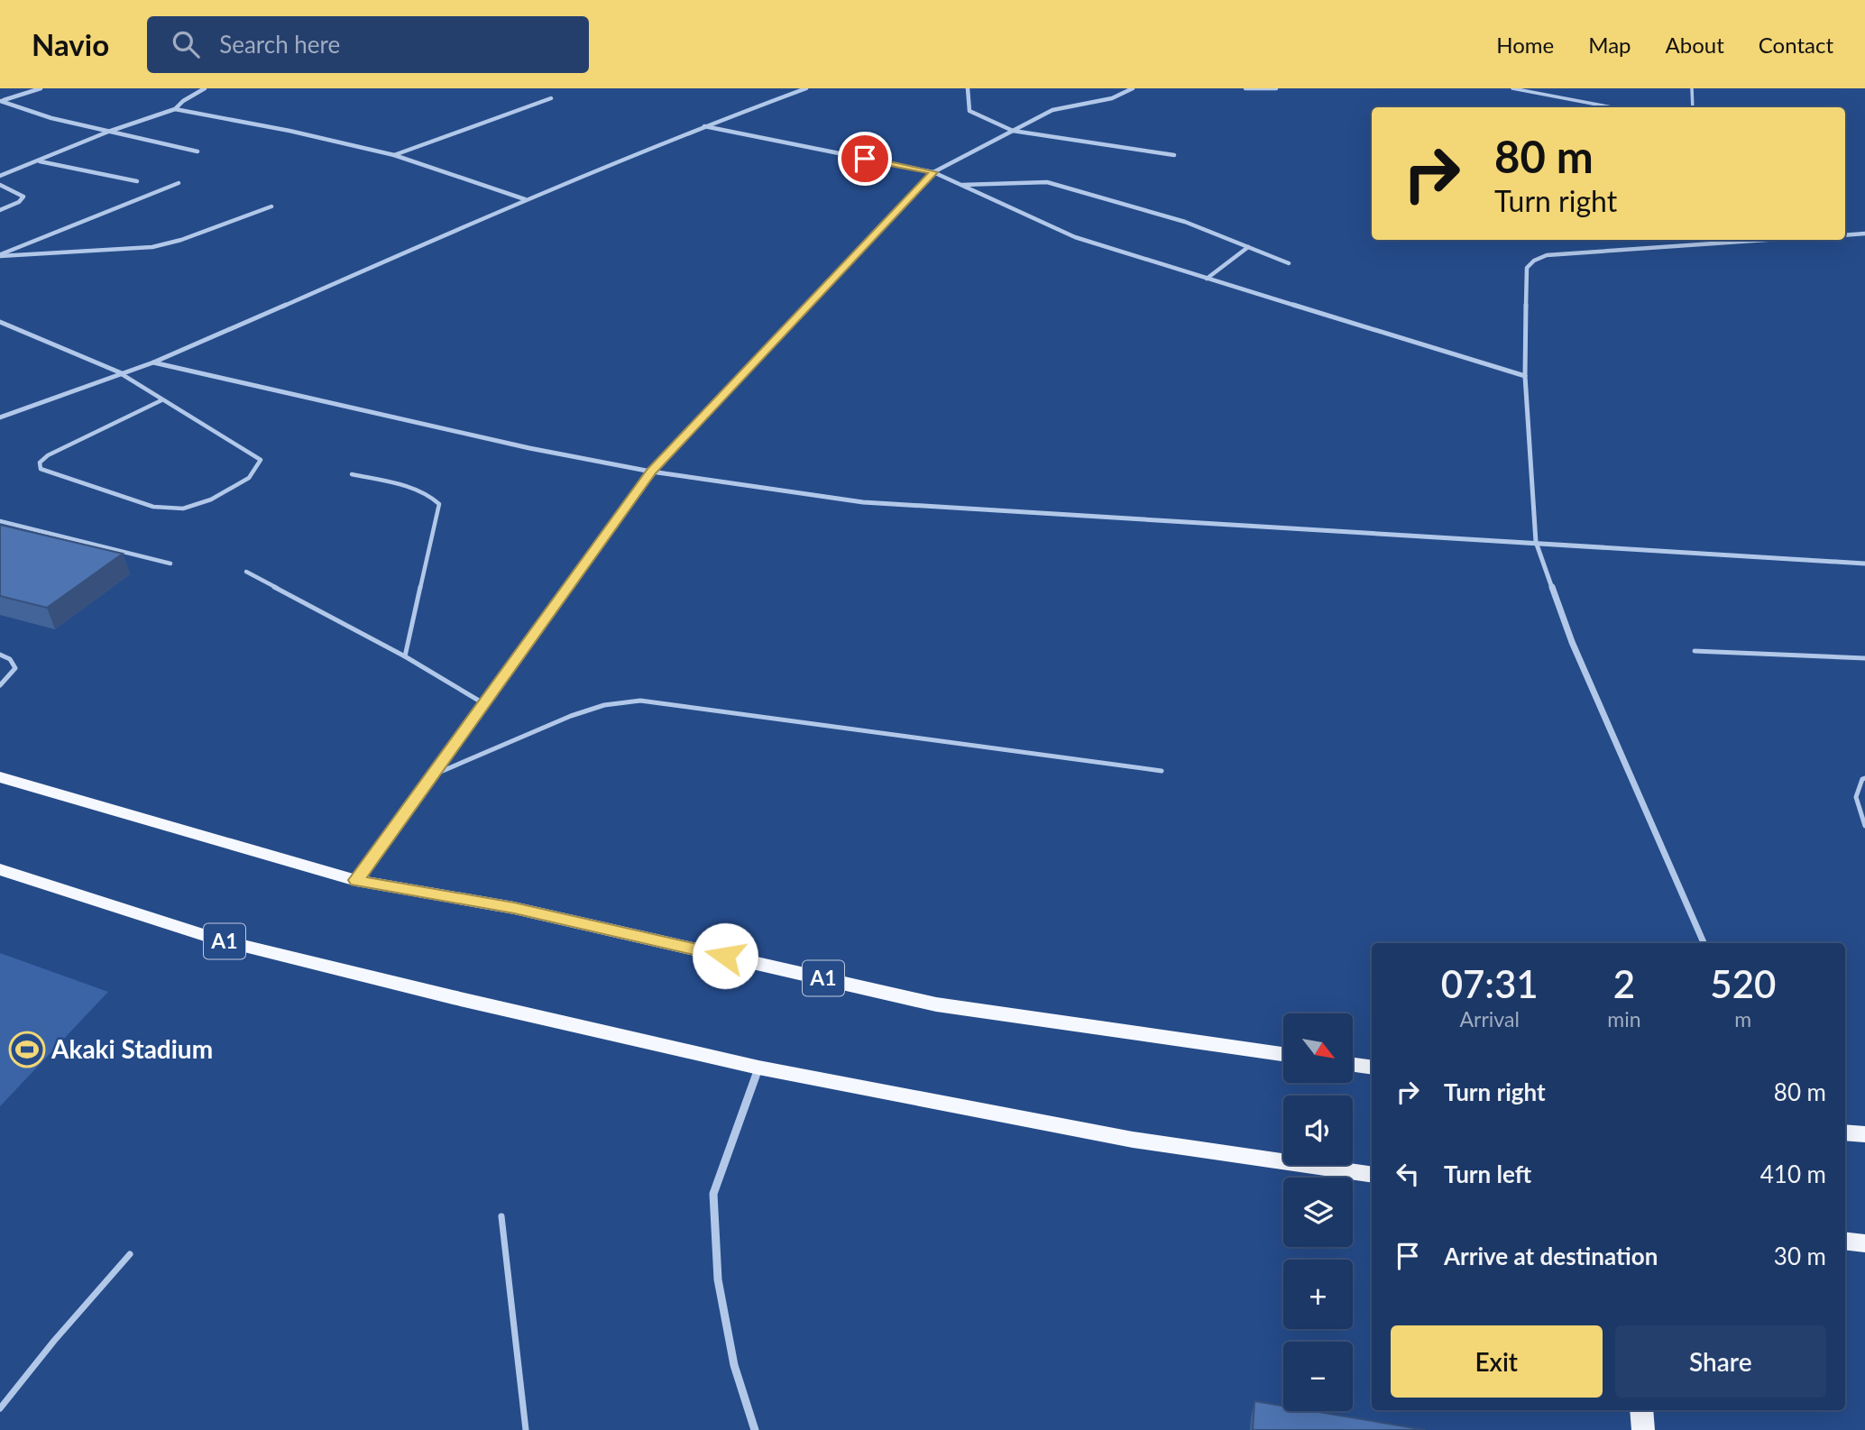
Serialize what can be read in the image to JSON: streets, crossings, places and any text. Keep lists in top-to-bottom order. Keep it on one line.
{"streets":{"main road":["A1"]},"places":{"sports":["Akaki Stadium"]},"north":"bottom right","page":{"header":"Navio","search":"Search here","nav":["Home","Map","About","Contact"],"turn":["80 m","Turn right"],"eta":["07:31","Arrival","2","min","520","m"],"map_buttons":["+","−"],"list":[{"name":"Turn right","value":"80 m"},{"name":"Turn left","value":"410 m"},{"name":"Arrive at destination","value":"30 m"}],"buttons":["Exit","Share"]}}
